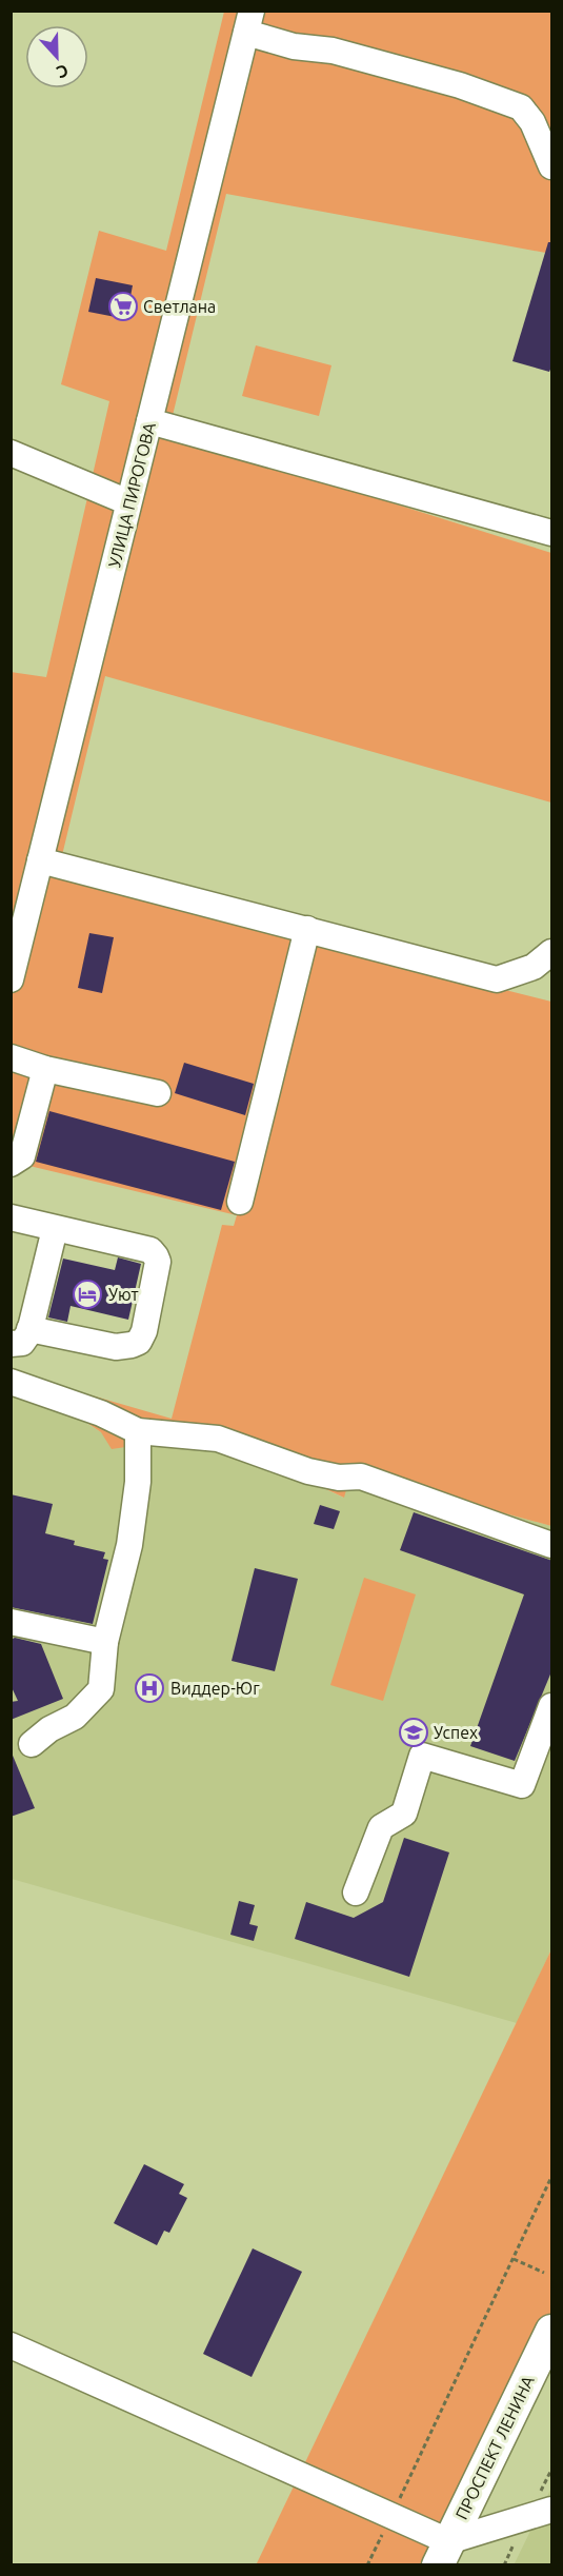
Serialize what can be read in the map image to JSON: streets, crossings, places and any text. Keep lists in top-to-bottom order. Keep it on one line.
{"streets":{"main road":["ПРОСПЕКТ ЛЕНИНА"],"street":["УЛИЦА ПИРОГОВА"]},"places":{"supermarket":["Светлана"],"hotel":["Уют"],"hospital":["Виддер-Юг"],"school or university":["Успех"]},"north":"bottom"}
